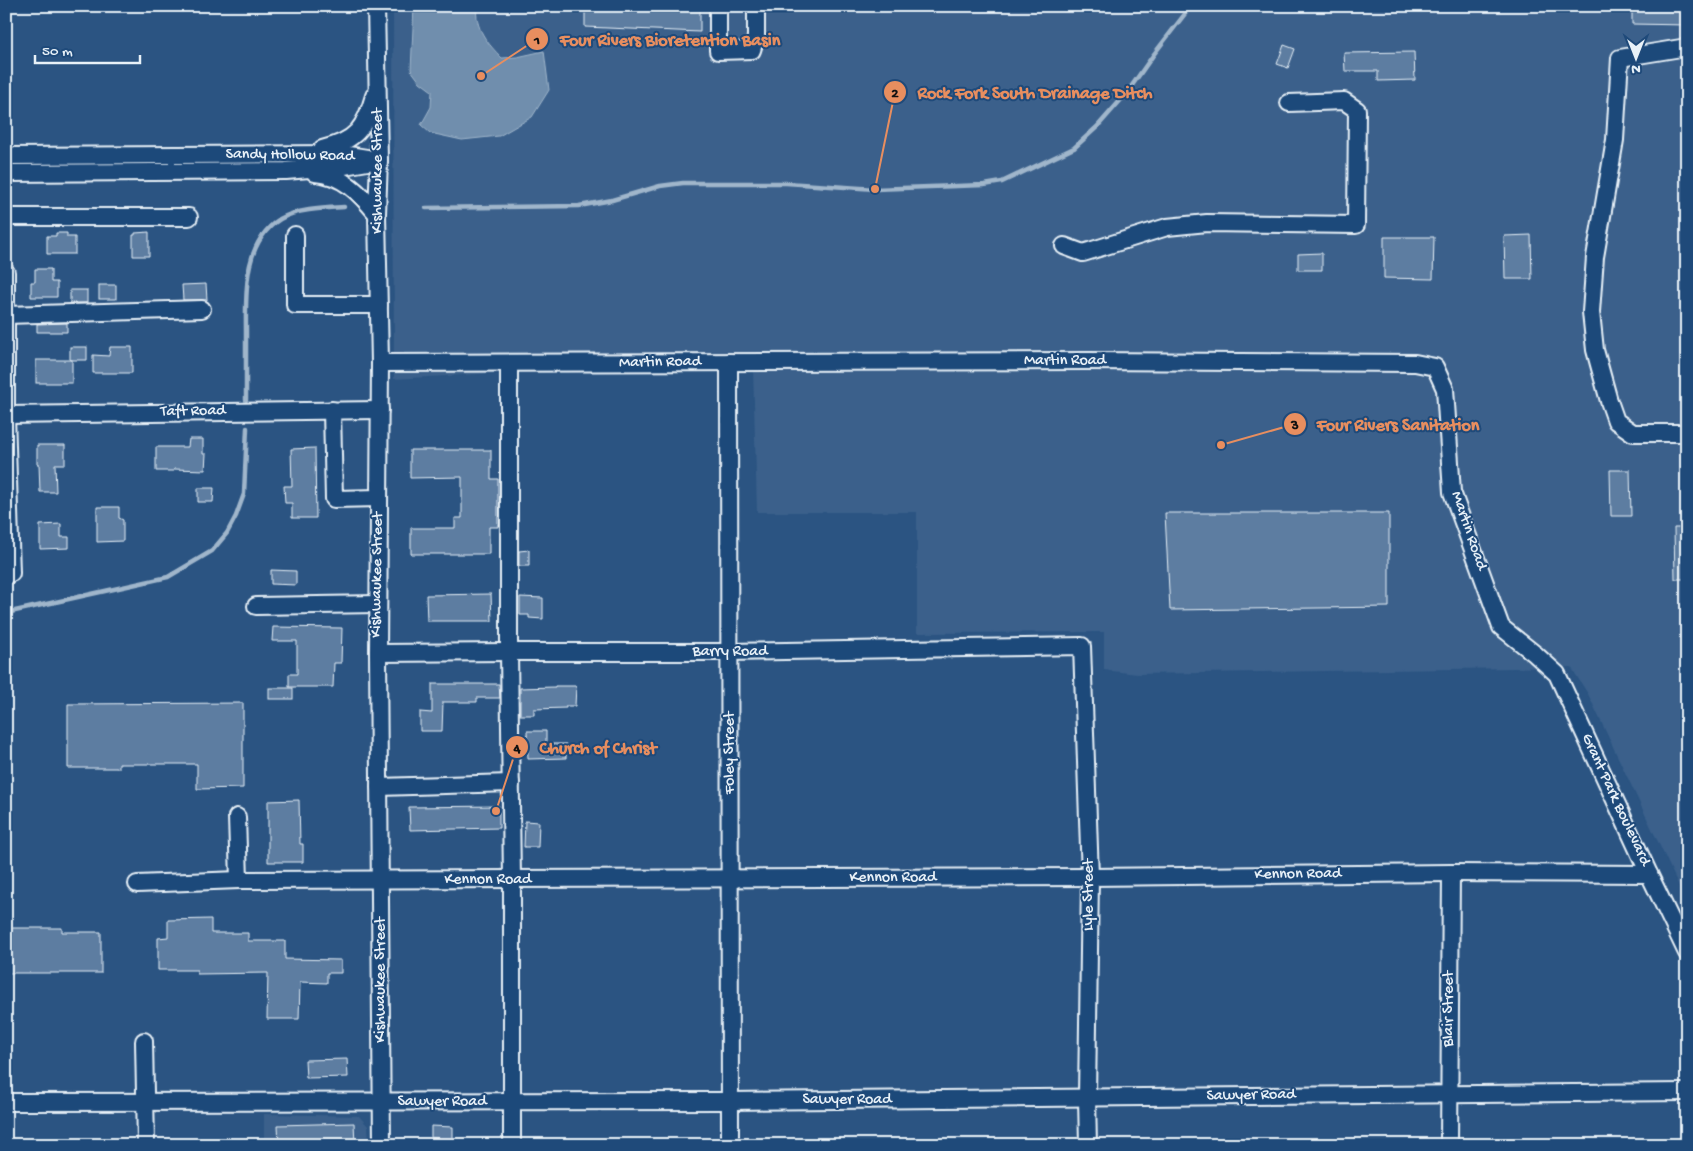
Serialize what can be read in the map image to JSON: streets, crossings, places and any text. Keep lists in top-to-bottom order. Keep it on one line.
{"streets":{"street":["Sandy Hollow Road","Kishwaukee Street","Martin Road","Taft Road","Barry Road","Foley Street","Grant Park Boulevard","Kennon Road","Lyle Street","Blair Street","Sawyer Road"]},"crossings":[["Sandy Hollow Road","Kishwaukee Street"],["Kishwaukee Street","Martin Road"],["Kishwaukee Street","Taft Road"],["Kishwaukee Street","Barry Road"],["Kishwaukee Street","Kennon Road"],["Kishwaukee Street","Sawyer Road"],["Martin Road","Foley Street"],["Martin Road","Grant Park Boulevard"],["Barry Road","Foley Street"],["Barry Road","Lyle Street"],["Foley Street","Kennon Road"],["Foley Street","Sawyer Road"],["Grant Park Boulevard","Kennon Road"],["Kennon Road","Lyle Street"],["Kennon Road","Blair Street"],["Lyle Street","Sawyer Road"],["Blair Street","Sawyer Road"]],"places":["Four Rivers Bioretention Basin","Rock Fork South Drainage Ditch","Four Rivers Sanitation","Church of Christ"],"scale_bar":"50 m","north":"bottom"}
